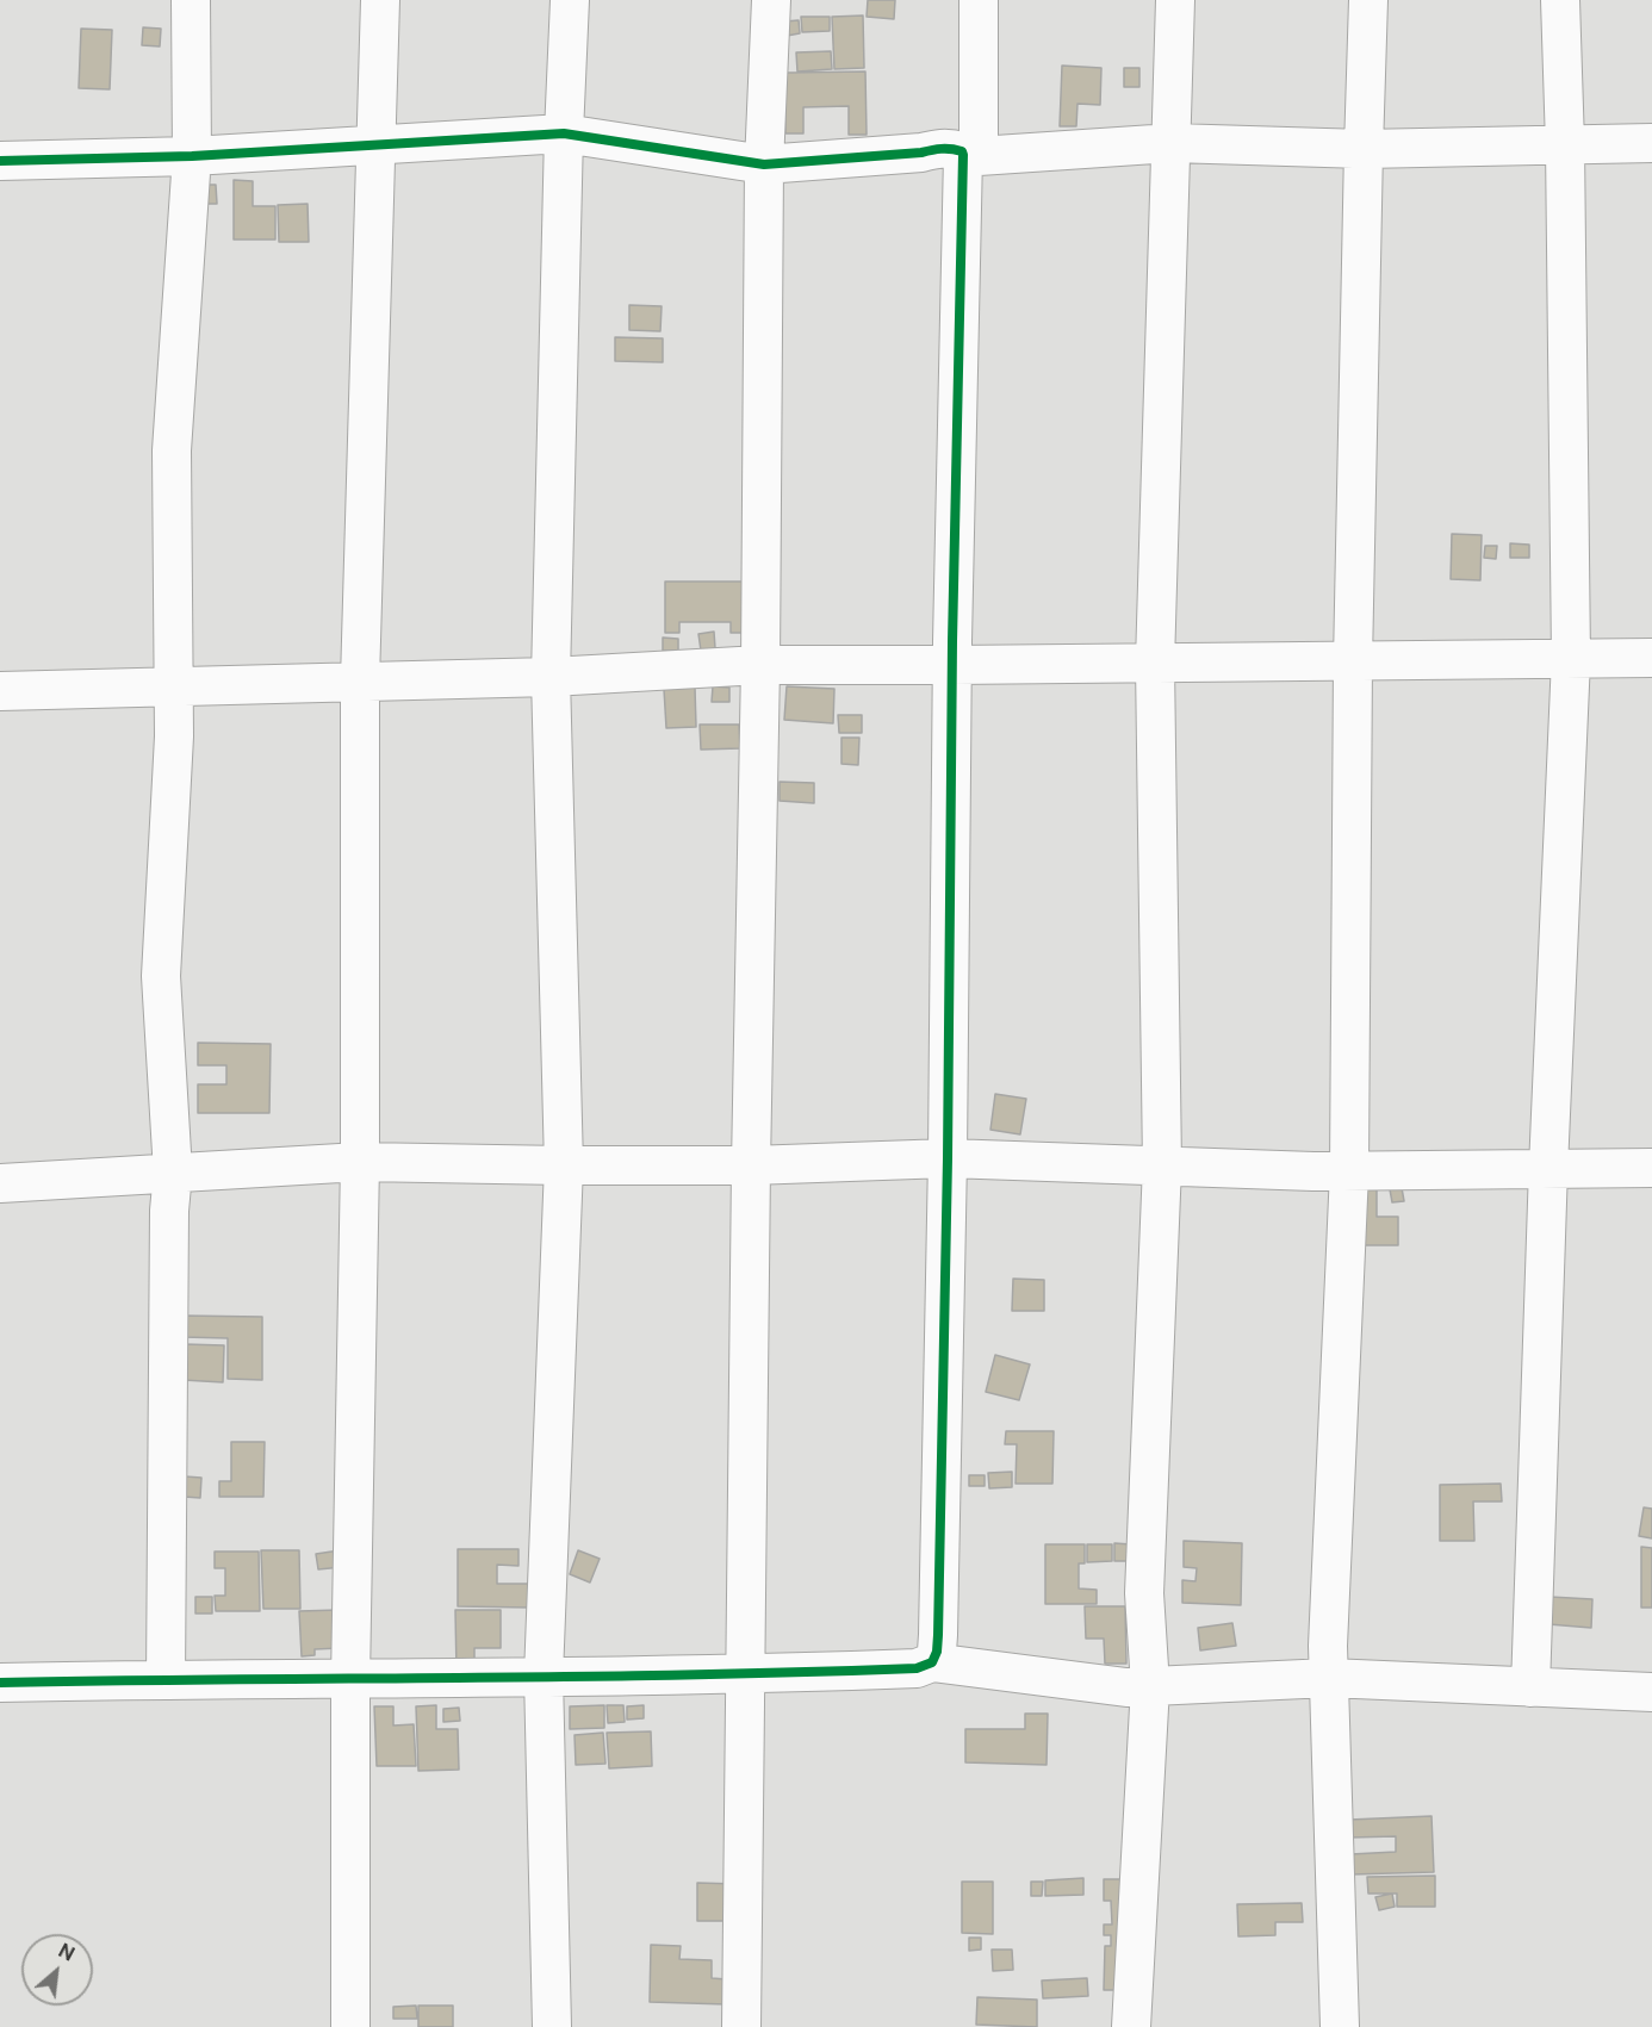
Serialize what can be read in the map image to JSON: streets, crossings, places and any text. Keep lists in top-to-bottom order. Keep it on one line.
{"north":"top right"}
